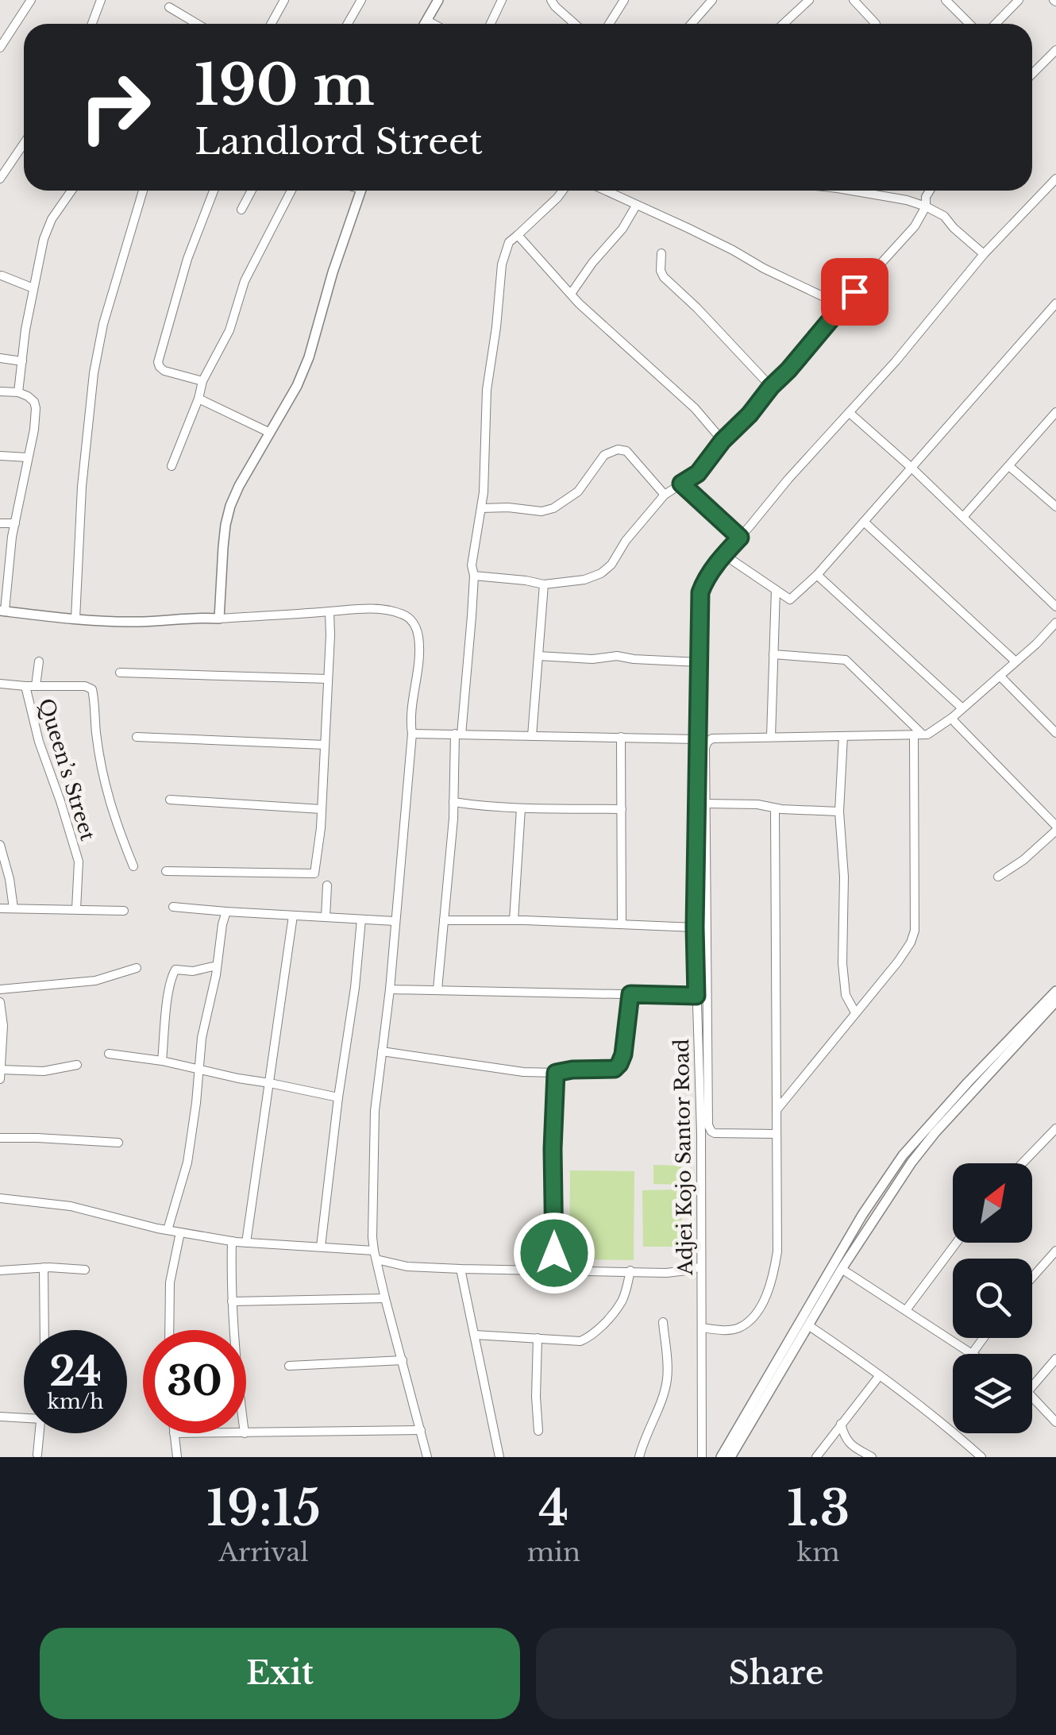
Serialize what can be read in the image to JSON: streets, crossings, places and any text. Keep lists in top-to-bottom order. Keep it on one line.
{"streets":{"street":["Queen’s Street","Adjei Kojo Santor Road"]},"north":"top right","page":{"turn":["190 m","Landlord Street"],"speed":"24 km/h","limit":"30","eta":["19:15","Arrival","4","min","1.3","km"],"buttons":["Exit","Share"]}}
